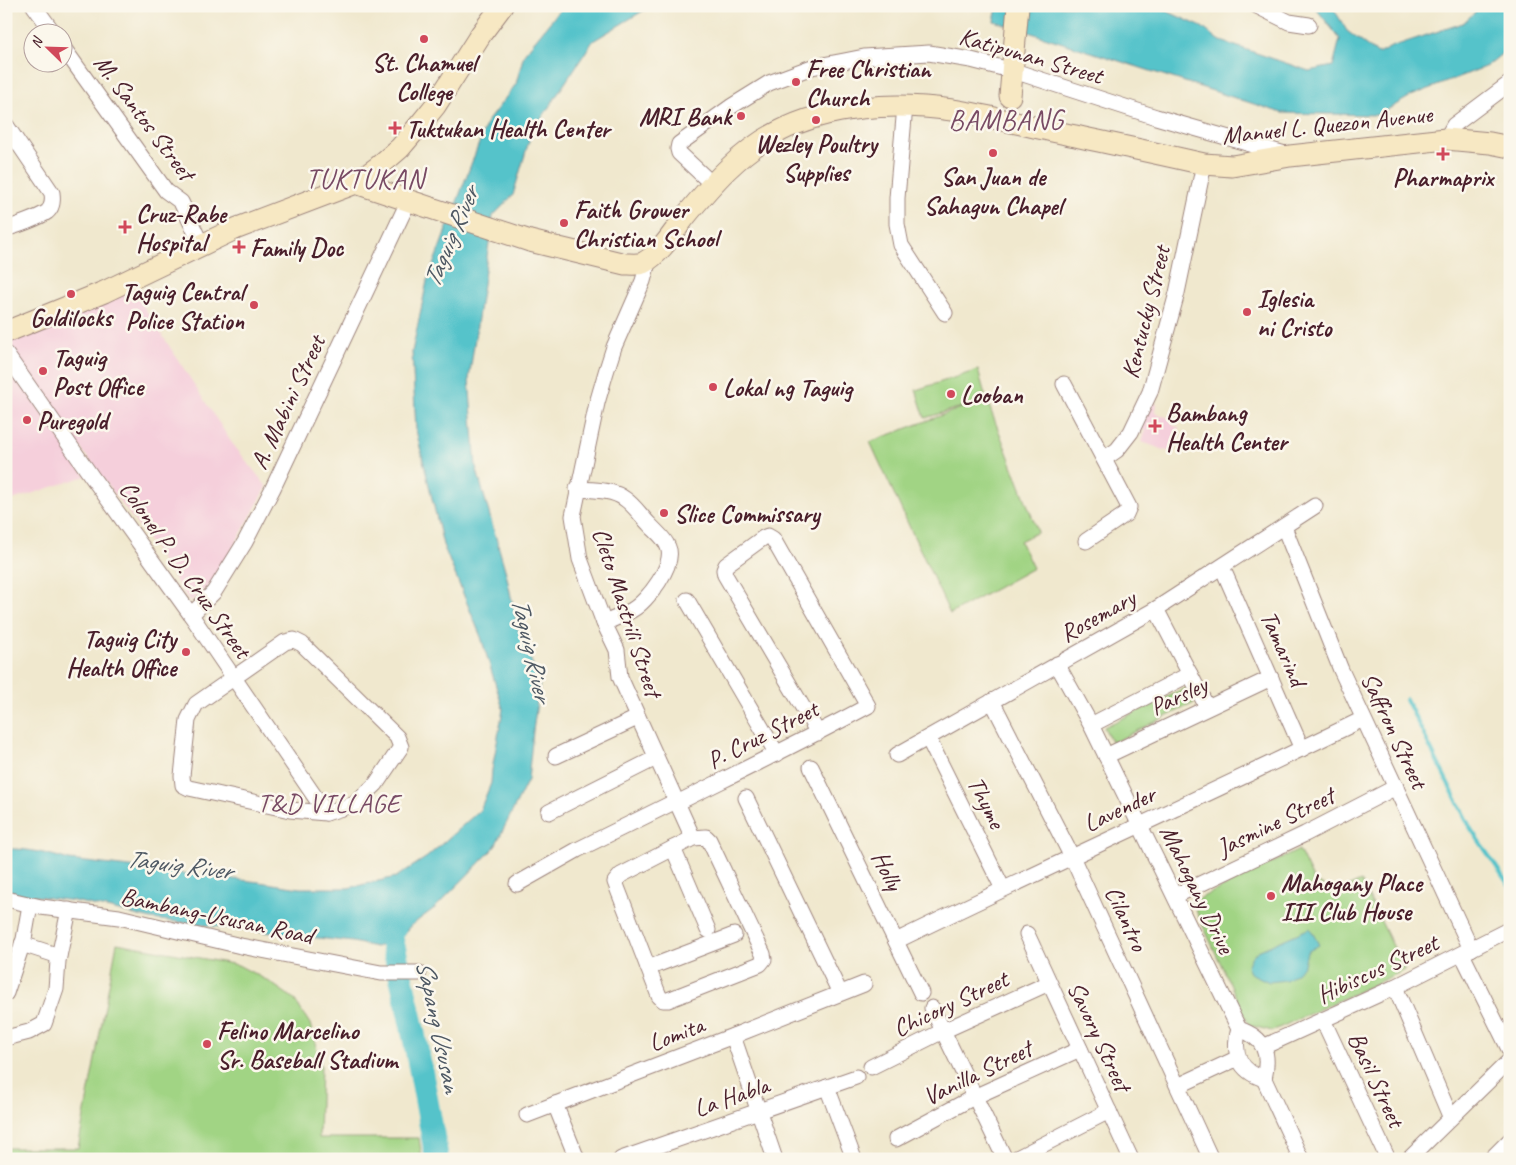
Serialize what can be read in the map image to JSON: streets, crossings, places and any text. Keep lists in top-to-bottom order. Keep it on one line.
{"streets":{"main road":["Manuel L. Quezon Avenue"],"street":["Katipunan Street","M. Santos Street","Kentucky Street","A. Mabini Street","Colonel P. D. Cruz Street","Cleto Mastrili Street","Rosemary","Tamarind","Parsley","Saffron Street","P. Cruz Street","Thyme","Lavender","Jasmine Street","Holly","Mahogany Drive","Bambang-Ususan Road","Cilantro","Hibiscus Street","Chicory Street","Lomita","Savory Street","Vanilla Street","Basil Street","La Habla"]},"crossings":[["Katipunan Street","Manuel L. Quezon Avenue"],["Manuel L. Quezon Avenue","Kentucky Street"],["Manuel L. Quezon Avenue","Cleto Mastrili Street"],["A. Mabini Street","Colonel P. D. Cruz Street"],["Cleto Mastrili Street","P. Cruz Street"],["Rosemary","Tamarind"],["Rosemary","Saffron Street"],["Rosemary","Thyme"],["Rosemary","Mahogany Drive"],["Rosemary","Cilantro"],["Tamarind","Parsley"],["Tamarind","Lavender"],["Parsley","Mahogany Drive"],["Saffron Street","Lavender"],["Saffron Street","Jasmine Street"],["Saffron Street","Hibiscus Street"],["Thyme","Lavender"],["Lavender","Holly"],["Lavender","Mahogany Drive"],["Lavender","Cilantro"],["Jasmine Street","Mahogany Drive"],["Hibiscus Street","Basil Street"],["Chicory Street","Savory Street"],["Savory Street","Vanilla Street"]],"districts":["BAMBANG","TUKTUKAN","T&D VILLAGE"],"water":["Taguig River","Sapang Ususan"],"places":{"other":["St. Chamuel College","Free Christian Church","MRI Bank","Wezley Poultry Supplies","San Juan de Sahagun Chapel","Faith Grower Christian School","Goldilocks","Taguig Central Police Station","Iglesia ni Cristo","Taguig Post Office","Lokal ng Taguig","Looban","Puregold","Slice Commissary","Taguig City Health Office","Mahogany Place III Club House","Felino Marcelino Sr. Baseball Stadium"],"health":["Tuktukan Health Center","Pharmaprix","Cruz-Rabe Hospital","Family Doc","Bambang Health Center"]},"north":"top left"}
